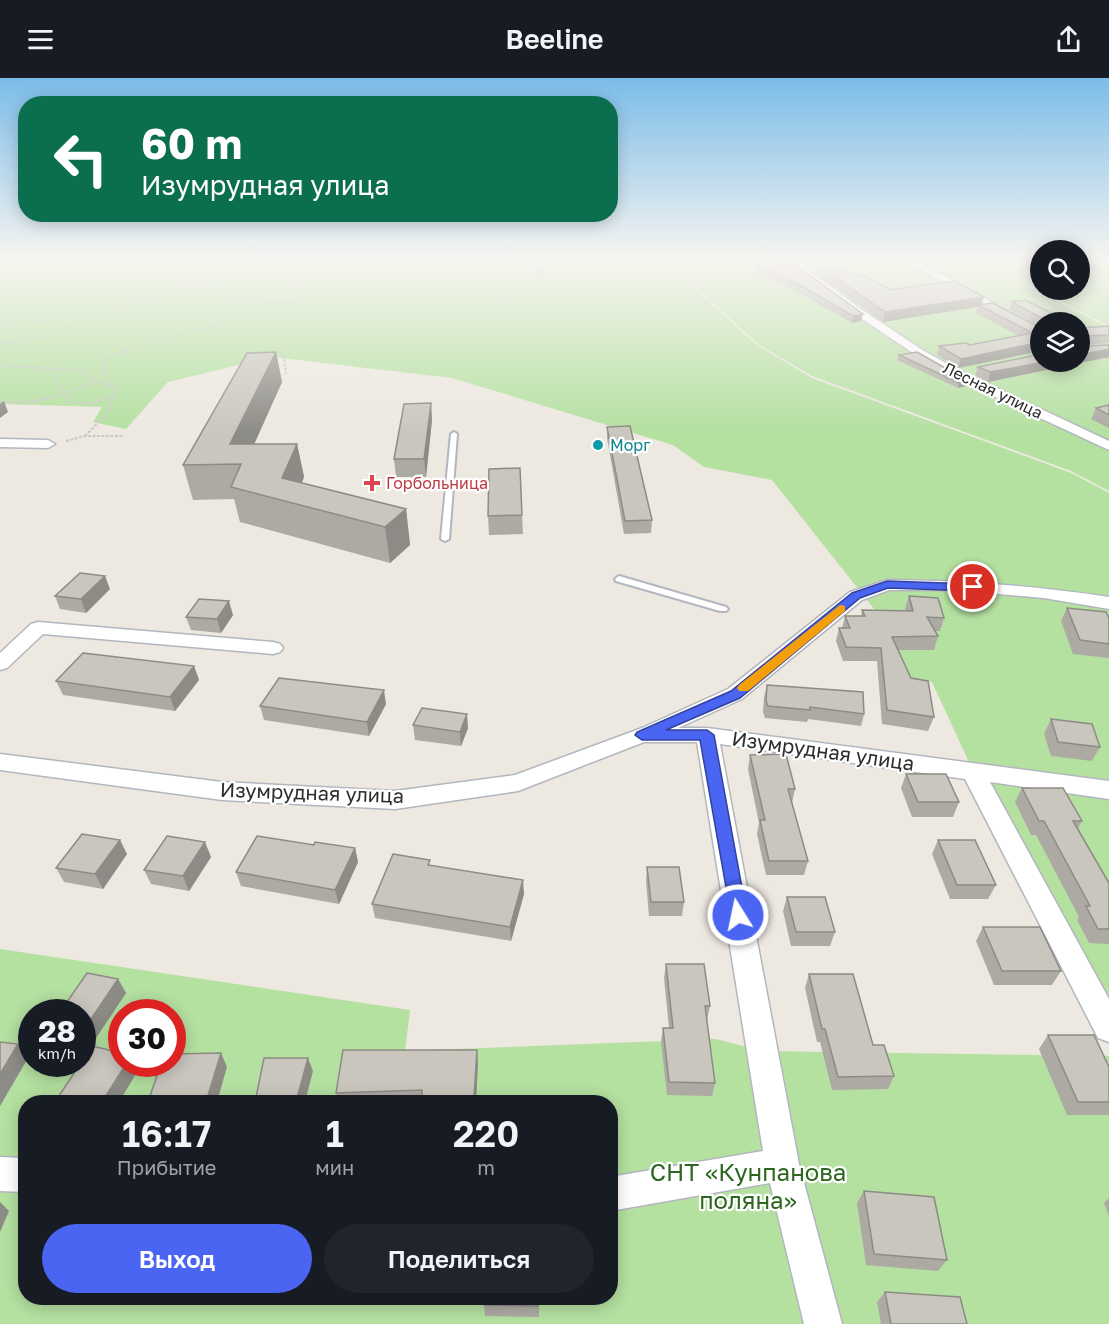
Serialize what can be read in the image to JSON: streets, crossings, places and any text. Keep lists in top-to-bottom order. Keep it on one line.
{"streets":{"street":["Лесная улица","Изумрудная улица"]},"parks":["СНТ «Кунпанова поляна»"],"places":{"other":["Морг"],"health":["Горбольница"]},"page":{"header":"Beeline","turn":["60 m","Изумрудная улица"],"speed":"28 km/h","limit":"30","eta":["16:17","Прибытие","1","мин","220","m"],"buttons":["Выход","Поделиться"]}}
